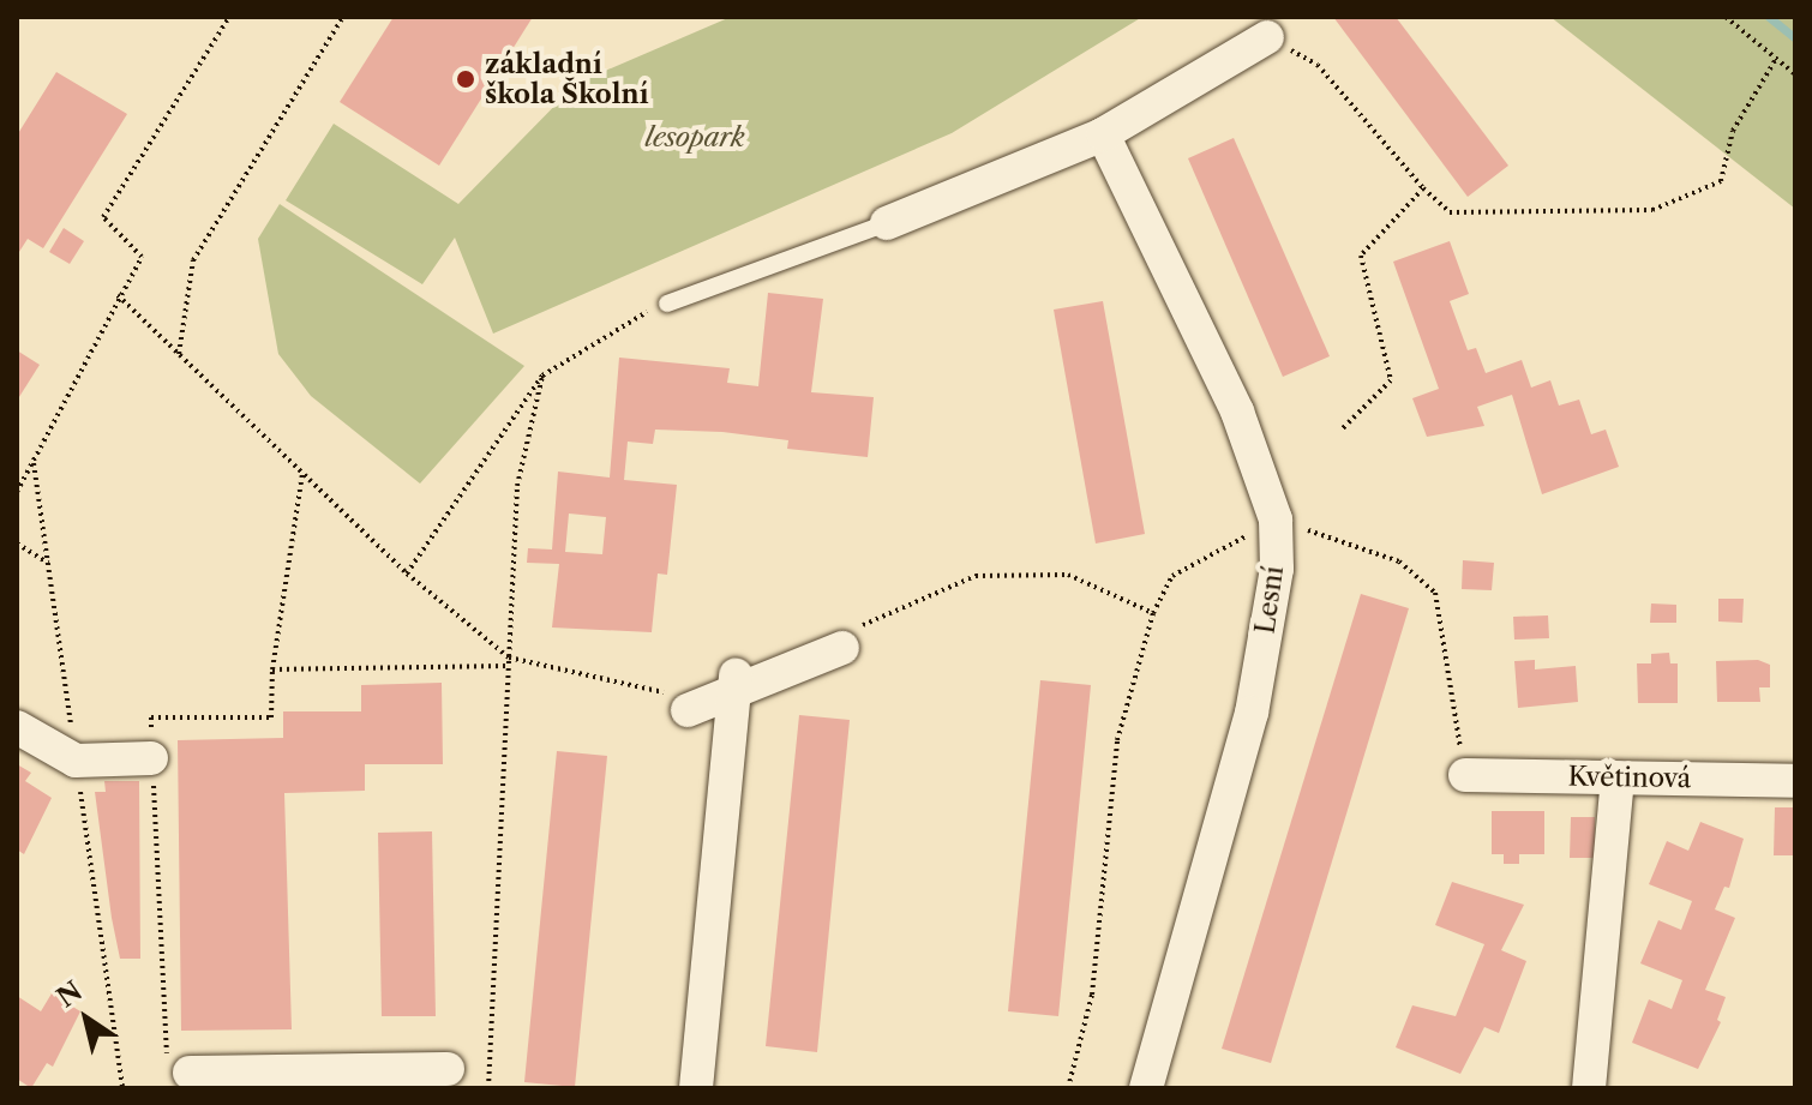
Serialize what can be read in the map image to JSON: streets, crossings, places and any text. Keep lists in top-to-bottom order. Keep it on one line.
{"streets":{"street":["Lesní","Květinová"]},"parks":["lesopark"],"places":["základní škola Školní"],"north":"top left"}
